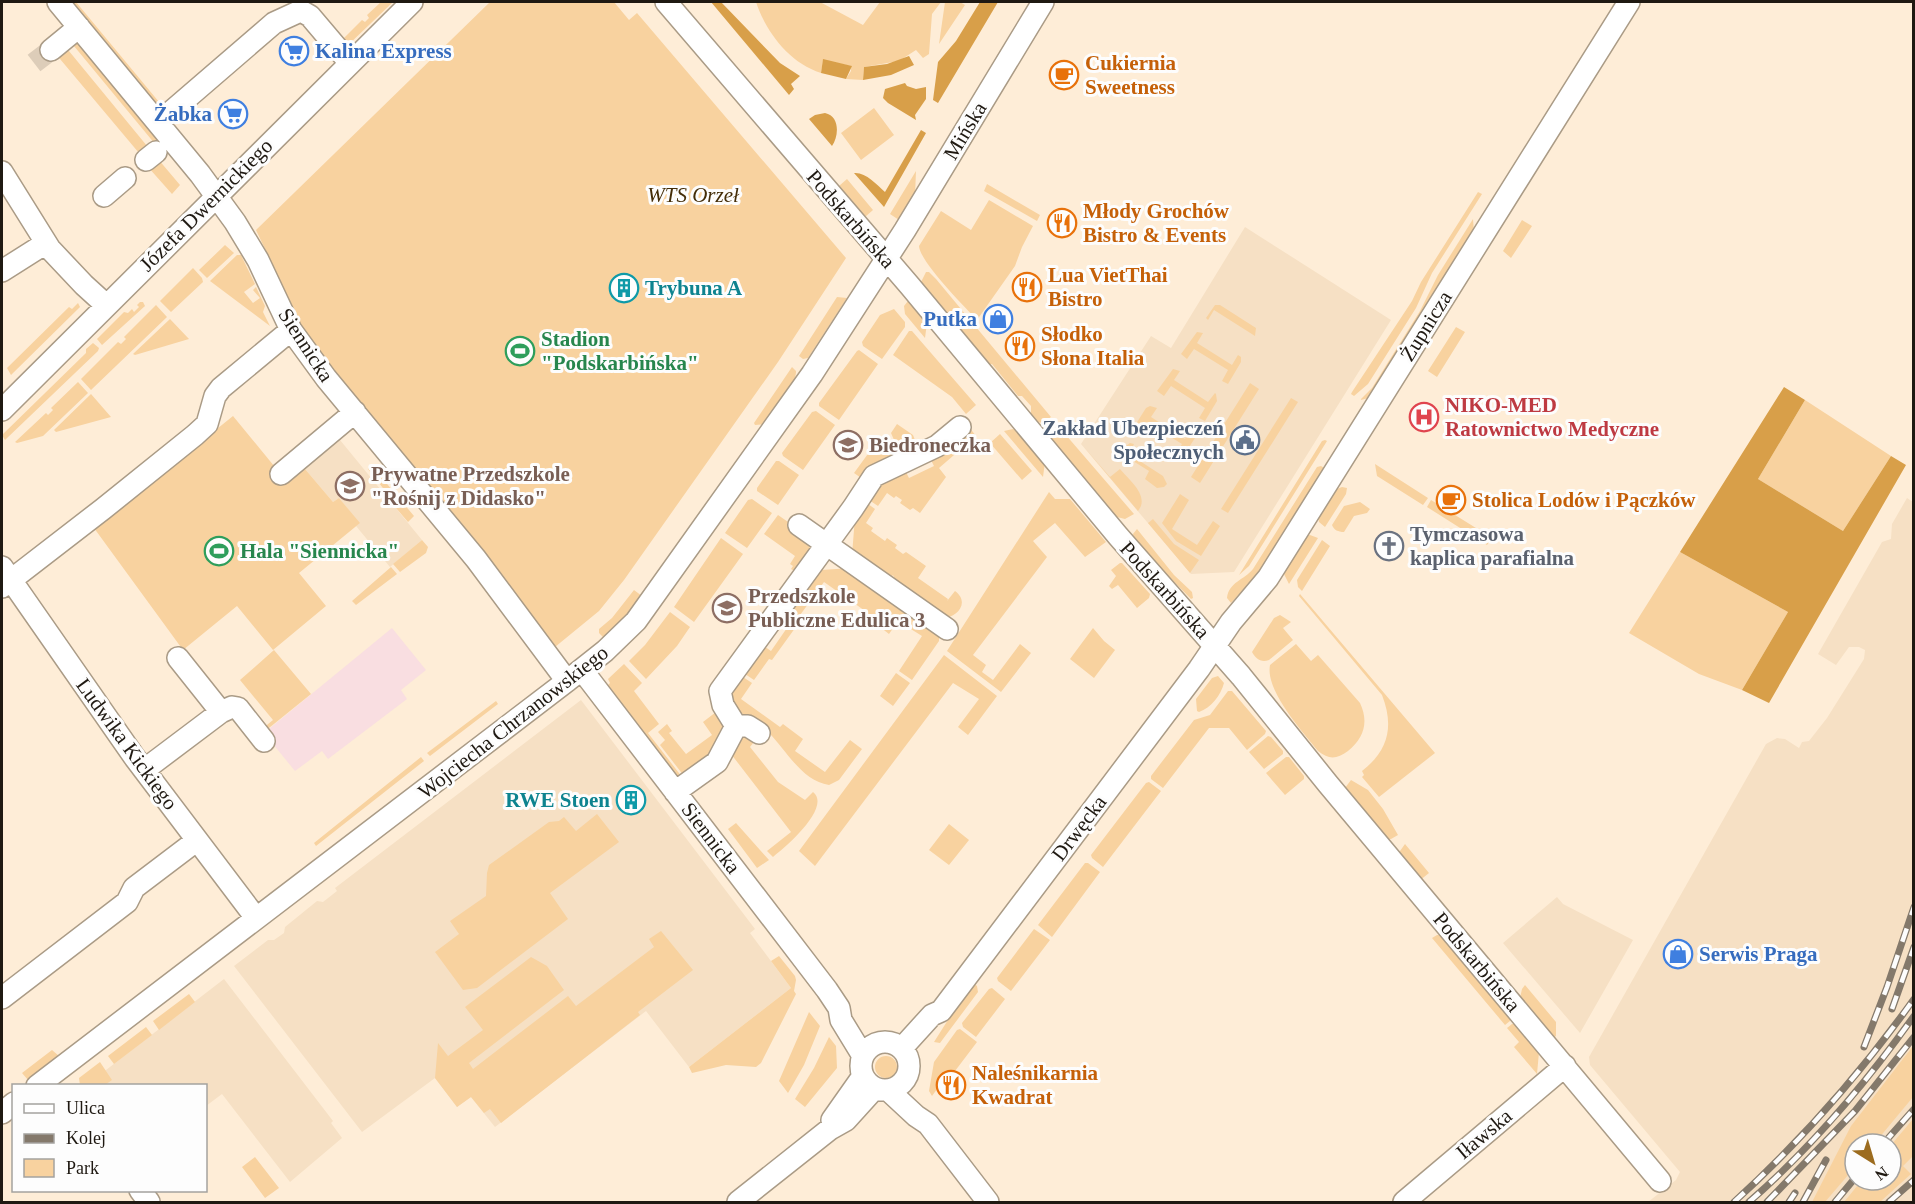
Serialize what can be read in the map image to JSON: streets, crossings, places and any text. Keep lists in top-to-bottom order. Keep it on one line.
{"streets":{"street":["Mińska","Józefa Dwernickiego","Podskarbińska","Żupnicza","Siennicka","Wojciecha Chrzanowskiego","Ludwika Kickiego","Drwęcka","Iławska"]},"crossings":[["Mińska","Podskarbińska"],["Mińska","Wojciecha Chrzanowskiego"],["Józefa Dwernickiego","Siennicka"],["Podskarbińska","Żupnicza"],["Podskarbińska","Wojciecha Chrzanowskiego"],["Podskarbińska","Drwęcka"],["Podskarbińska","Iławska"],["Żupnicza","Drwęcka"],["Siennicka","Wojciecha Chrzanowskiego"],["Siennicka","Drwęcka"],["Wojciecha Chrzanowskiego","Ludwika Kickiego"]],"parks":["WTS Orzeł"],"places":{"supermarket":["Kalina Express","Żabka"],"cafe":["Cukiernia Sweetness","Stolica Lodów i Pączków"],"restaurant":["Młody Grochów Bistro & Events","Lua VietThai Bistro","Słodko Słona Italia","Naleśnikarnia Kwadrat"],"building":["Trybuna A","RWE Stoen"],"shop":["Putka","Serwis Praga"],"sports":["Stadion \"Podskarbińska\"","Hala \"Siennicka\""],"hospital":["NIKO-MED Ratownictwo Medyczne"],"public building":["Zakład Ubezpieczeń Społecznych"],"school or university":["Biedroneczka","Prywatne Przedszkole \"Rośnij z Didasko\"","Przedszkole Publiczne Edulica 3"],"church":["Tymczasowa kaplica parafialna"]},"legend":["Ulica","Kolej","Park"],"north":"bottom right"}
